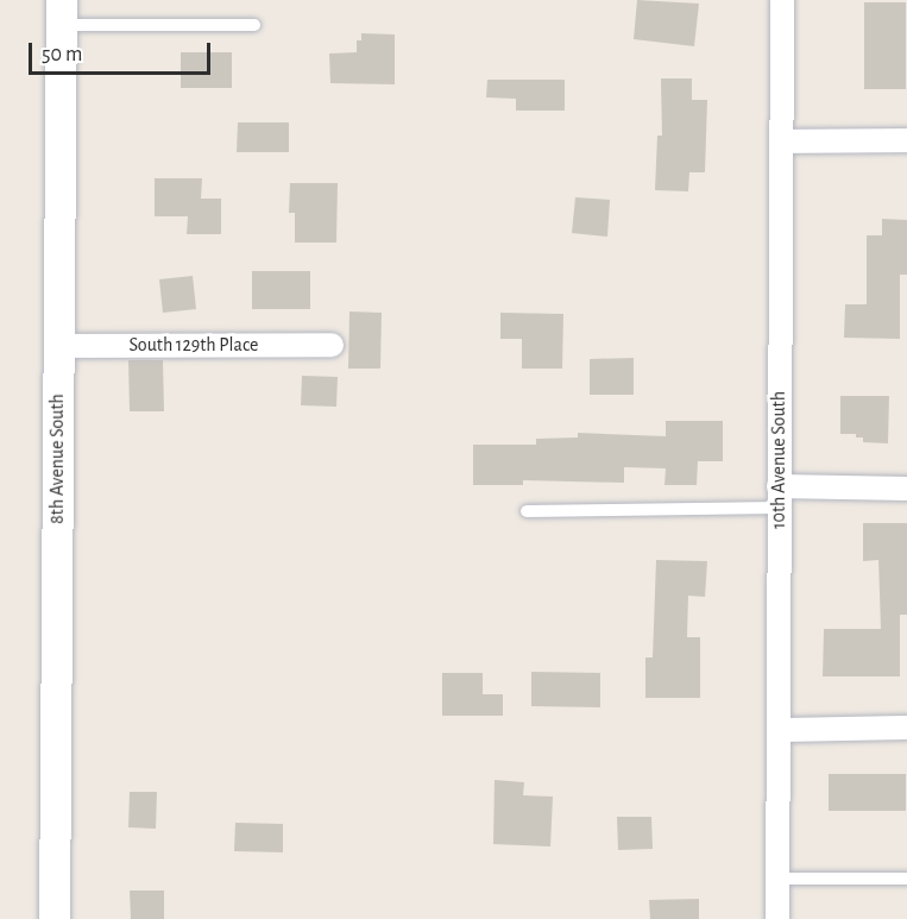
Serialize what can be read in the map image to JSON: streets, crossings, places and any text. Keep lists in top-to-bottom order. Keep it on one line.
{"streets":{"street":["South 129th Place","8th Avenue South","10th Avenue South"]},"crossings":[["South 129th Place","8th Avenue South"]],"scale_bar":"50 m"}
